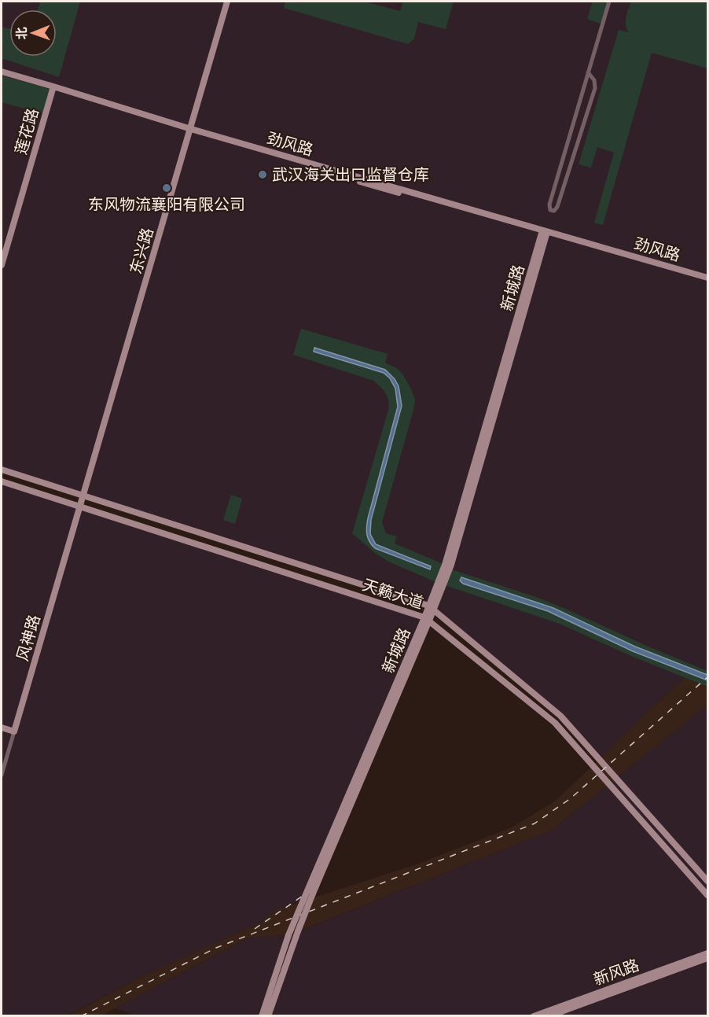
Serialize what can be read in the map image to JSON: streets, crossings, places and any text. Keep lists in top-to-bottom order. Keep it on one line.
{"streets":{"street":["莲花路","劲风路","东兴路","新城路","天籁大道","风神路","新风路"]},"crossings":[["莲花路","劲风路"],["劲风路","东兴路"],["劲风路","新城路"],["东兴路","天籁大道"],["东兴路","风神路"],["新城路","天籁大道"],["天籁大道","风神路"]],"places":["武汉海关出口监督仓库","东风物流襄阳有限公司"],"north":"left"}
